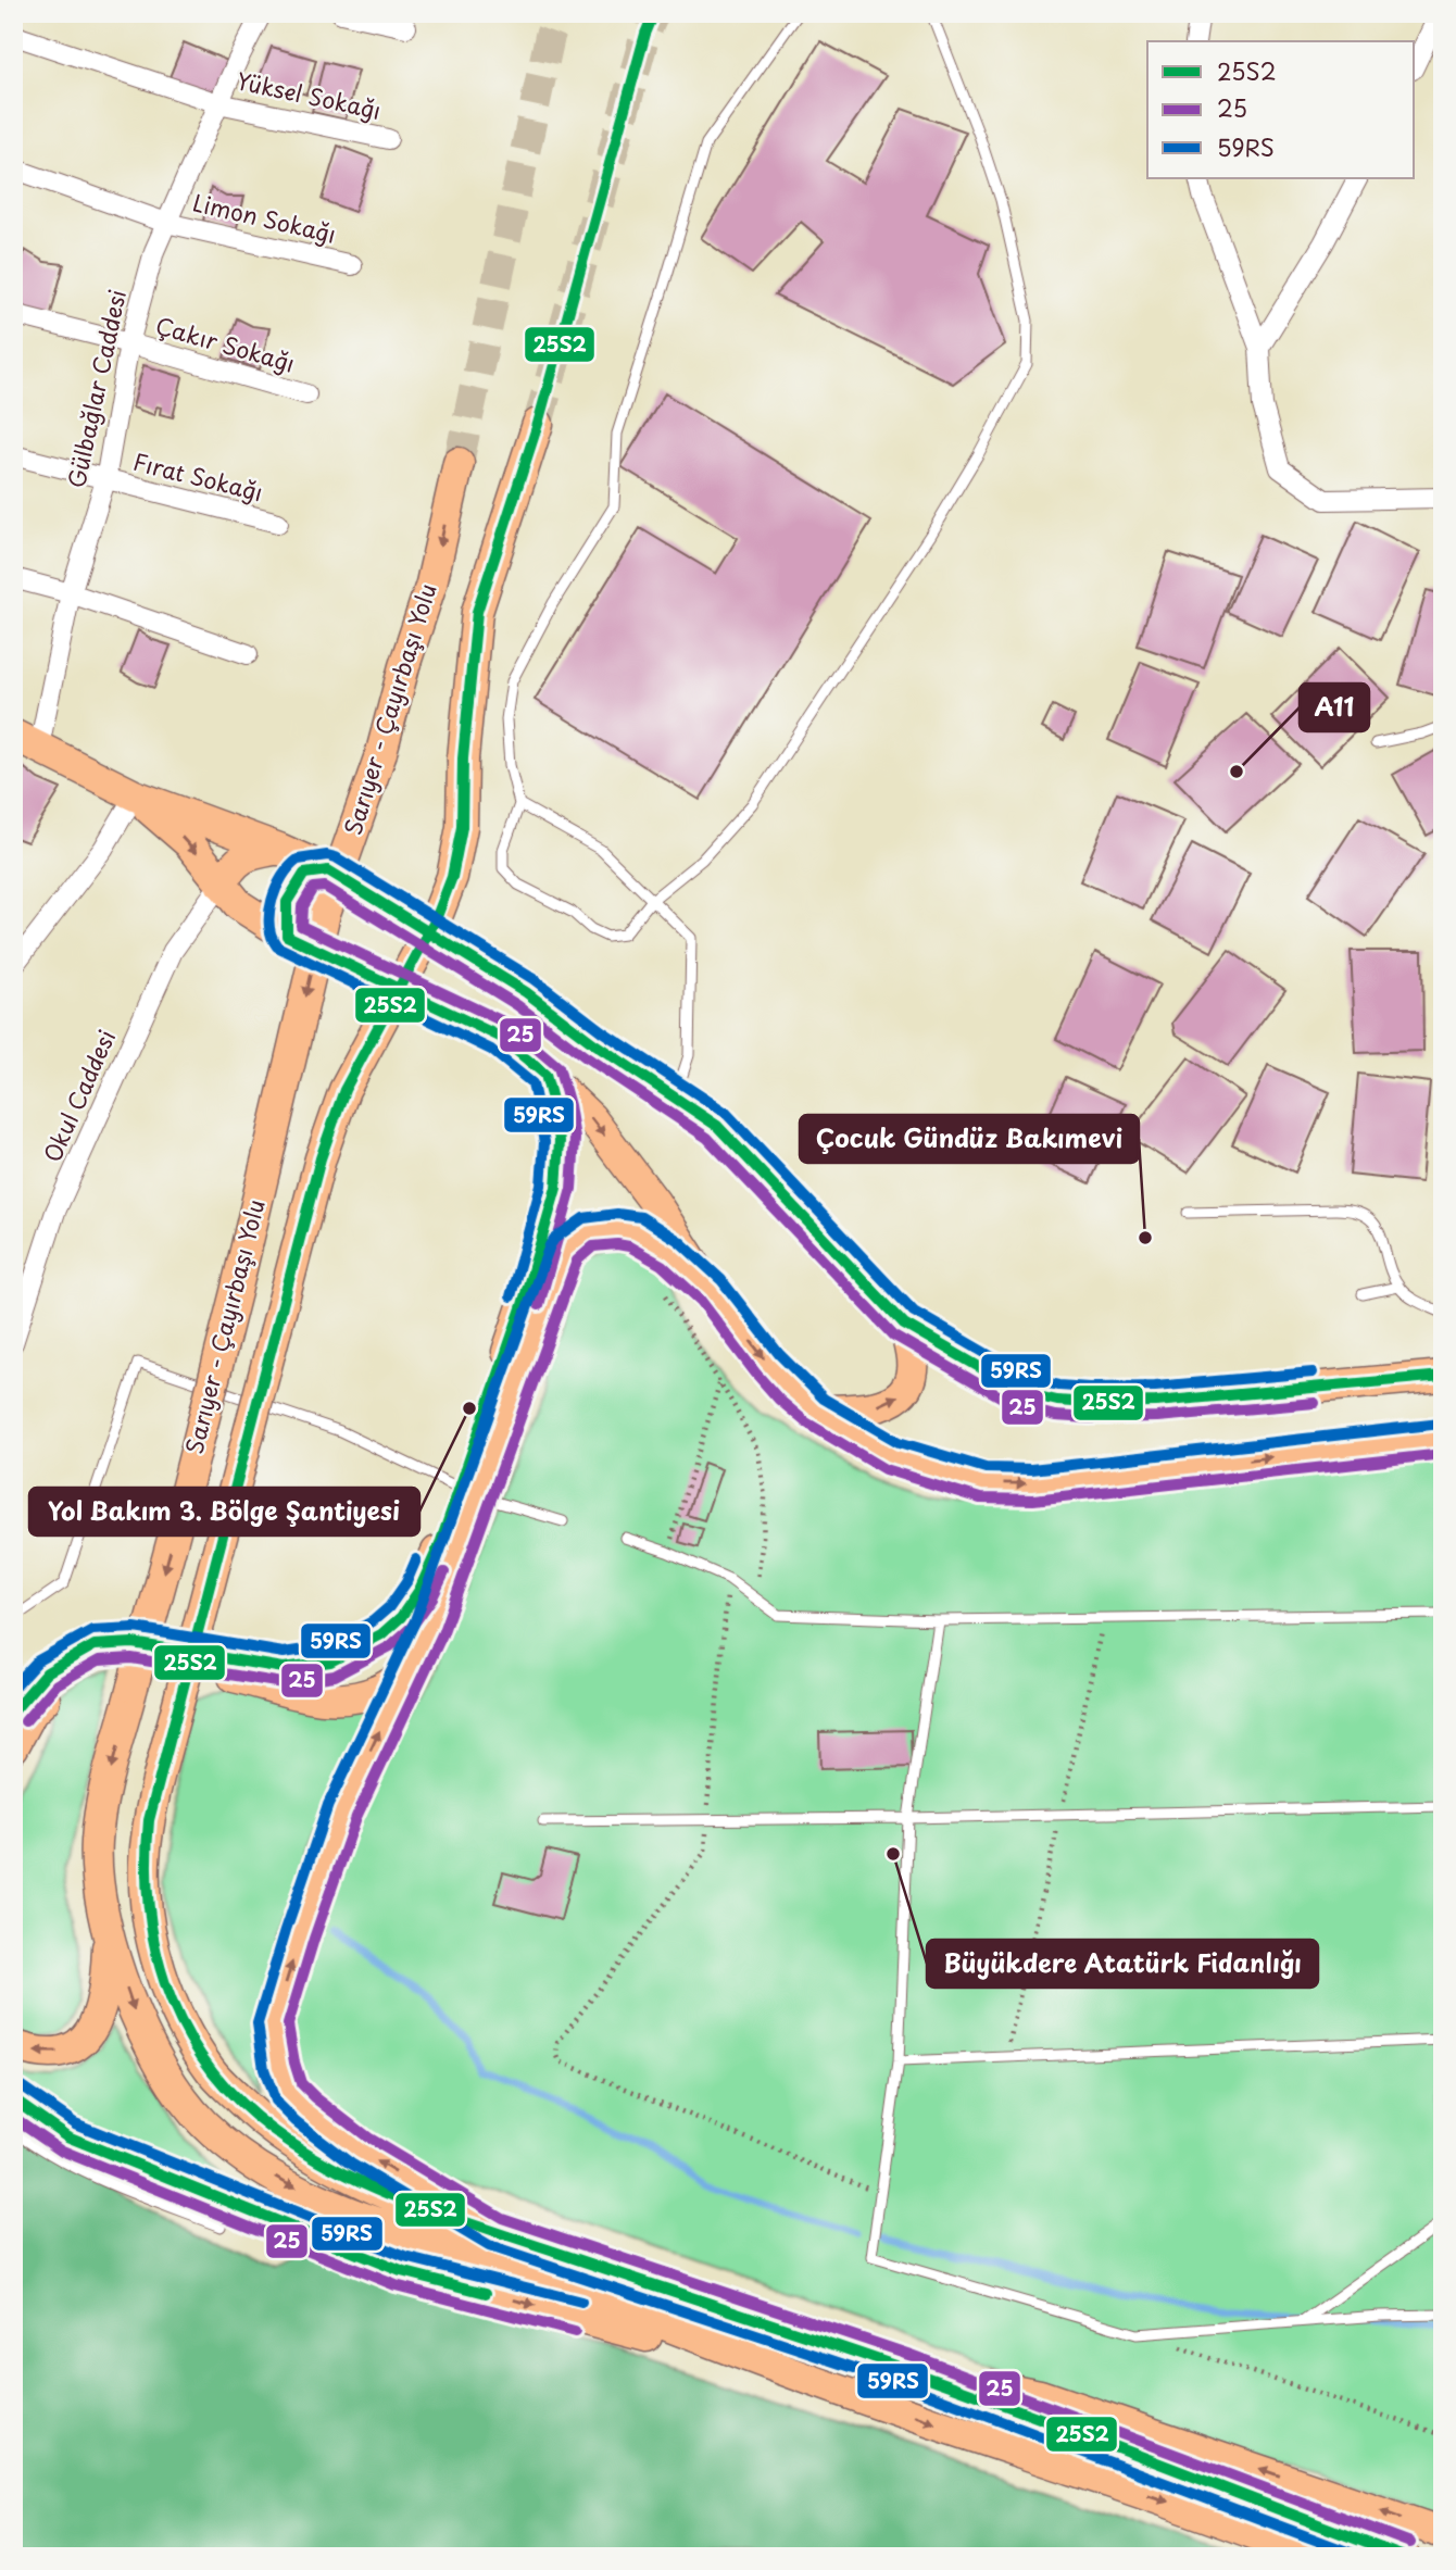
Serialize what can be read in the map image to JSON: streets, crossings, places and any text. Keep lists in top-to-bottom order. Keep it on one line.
{"streets":{"main road":["Sarıyer - Çayırbaşı Yolu"],"street":["Yüksel Sokağı","Limon Sokağı","Çakır Sokağı","Gülbağlar Caddesi","Fırat Sokağı","Okul Caddesi"]},"crossings":[["Yüksel Sokağı","Gülbağlar Caddesi"],["Limon Sokağı","Gülbağlar Caddesi"],["Çakır Sokağı","Gülbağlar Caddesi"],["Gülbağlar Caddesi","Fırat Sokağı"]],"places":["A11","Çocuk Gündüz Bakımevi","Yol Bakım 3. Bölge Şantiyesi","Büyükdere Atatürk Fidanlığı"],"lines":["transit line 25S2","transit line 59RS","transit line 25"],"legend":["25S2","25","59RS"]}
